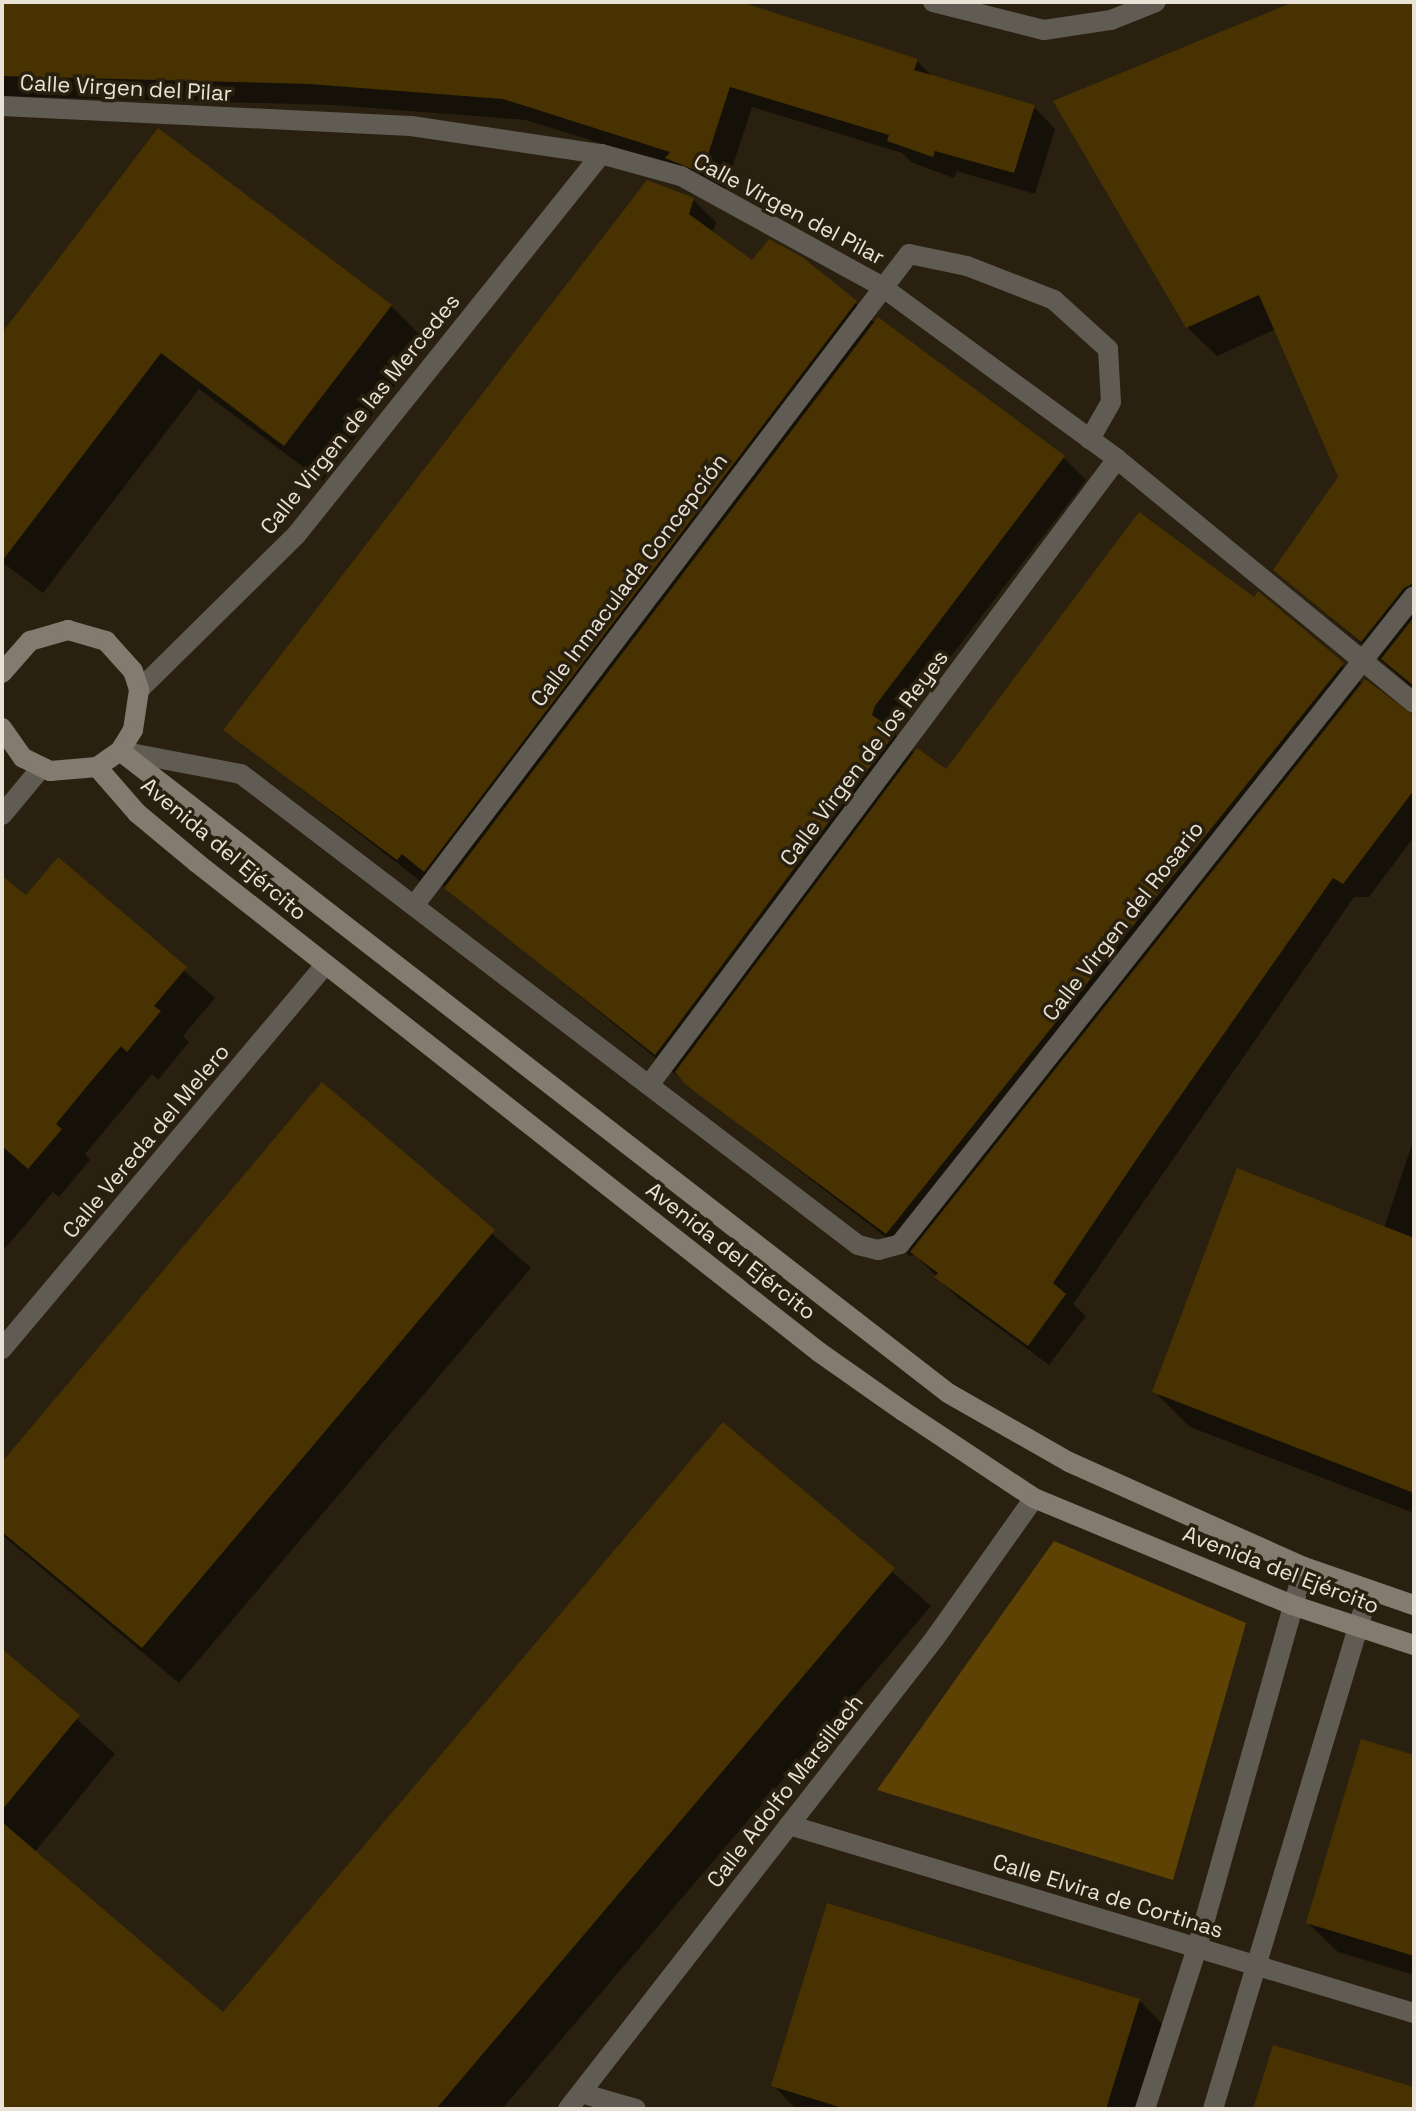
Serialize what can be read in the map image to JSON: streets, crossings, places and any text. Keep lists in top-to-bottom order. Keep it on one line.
{"streets":{"street":["Calle Virgen del Pilar","Calle Virgen de las Mercedes","Calle Inmaculada Concepción","Calle Virgen de los Reyes","Avenida del Ejército","Calle Virgen del Rosario","Calle Vereda del Melero","Calle Adolfo Marsillach","Calle Elvira de Cortinas"]},"crossings":[["Calle Virgen del Pilar","Calle Virgen de las Mercedes"],["Calle Virgen del Pilar","Calle Inmaculada Concepción"],["Calle Virgen del Pilar","Calle Virgen de los Reyes"],["Calle Virgen del Pilar","Calle Virgen del Rosario"],["Calle Virgen de los Reyes","Calle Virgen del Rosario"],["Avenida del Ejército","Calle Vereda del Melero"],["Avenida del Ejército","Calle Adolfo Marsillach"],["Calle Adolfo Marsillach","Calle Elvira de Cortinas"]]}
